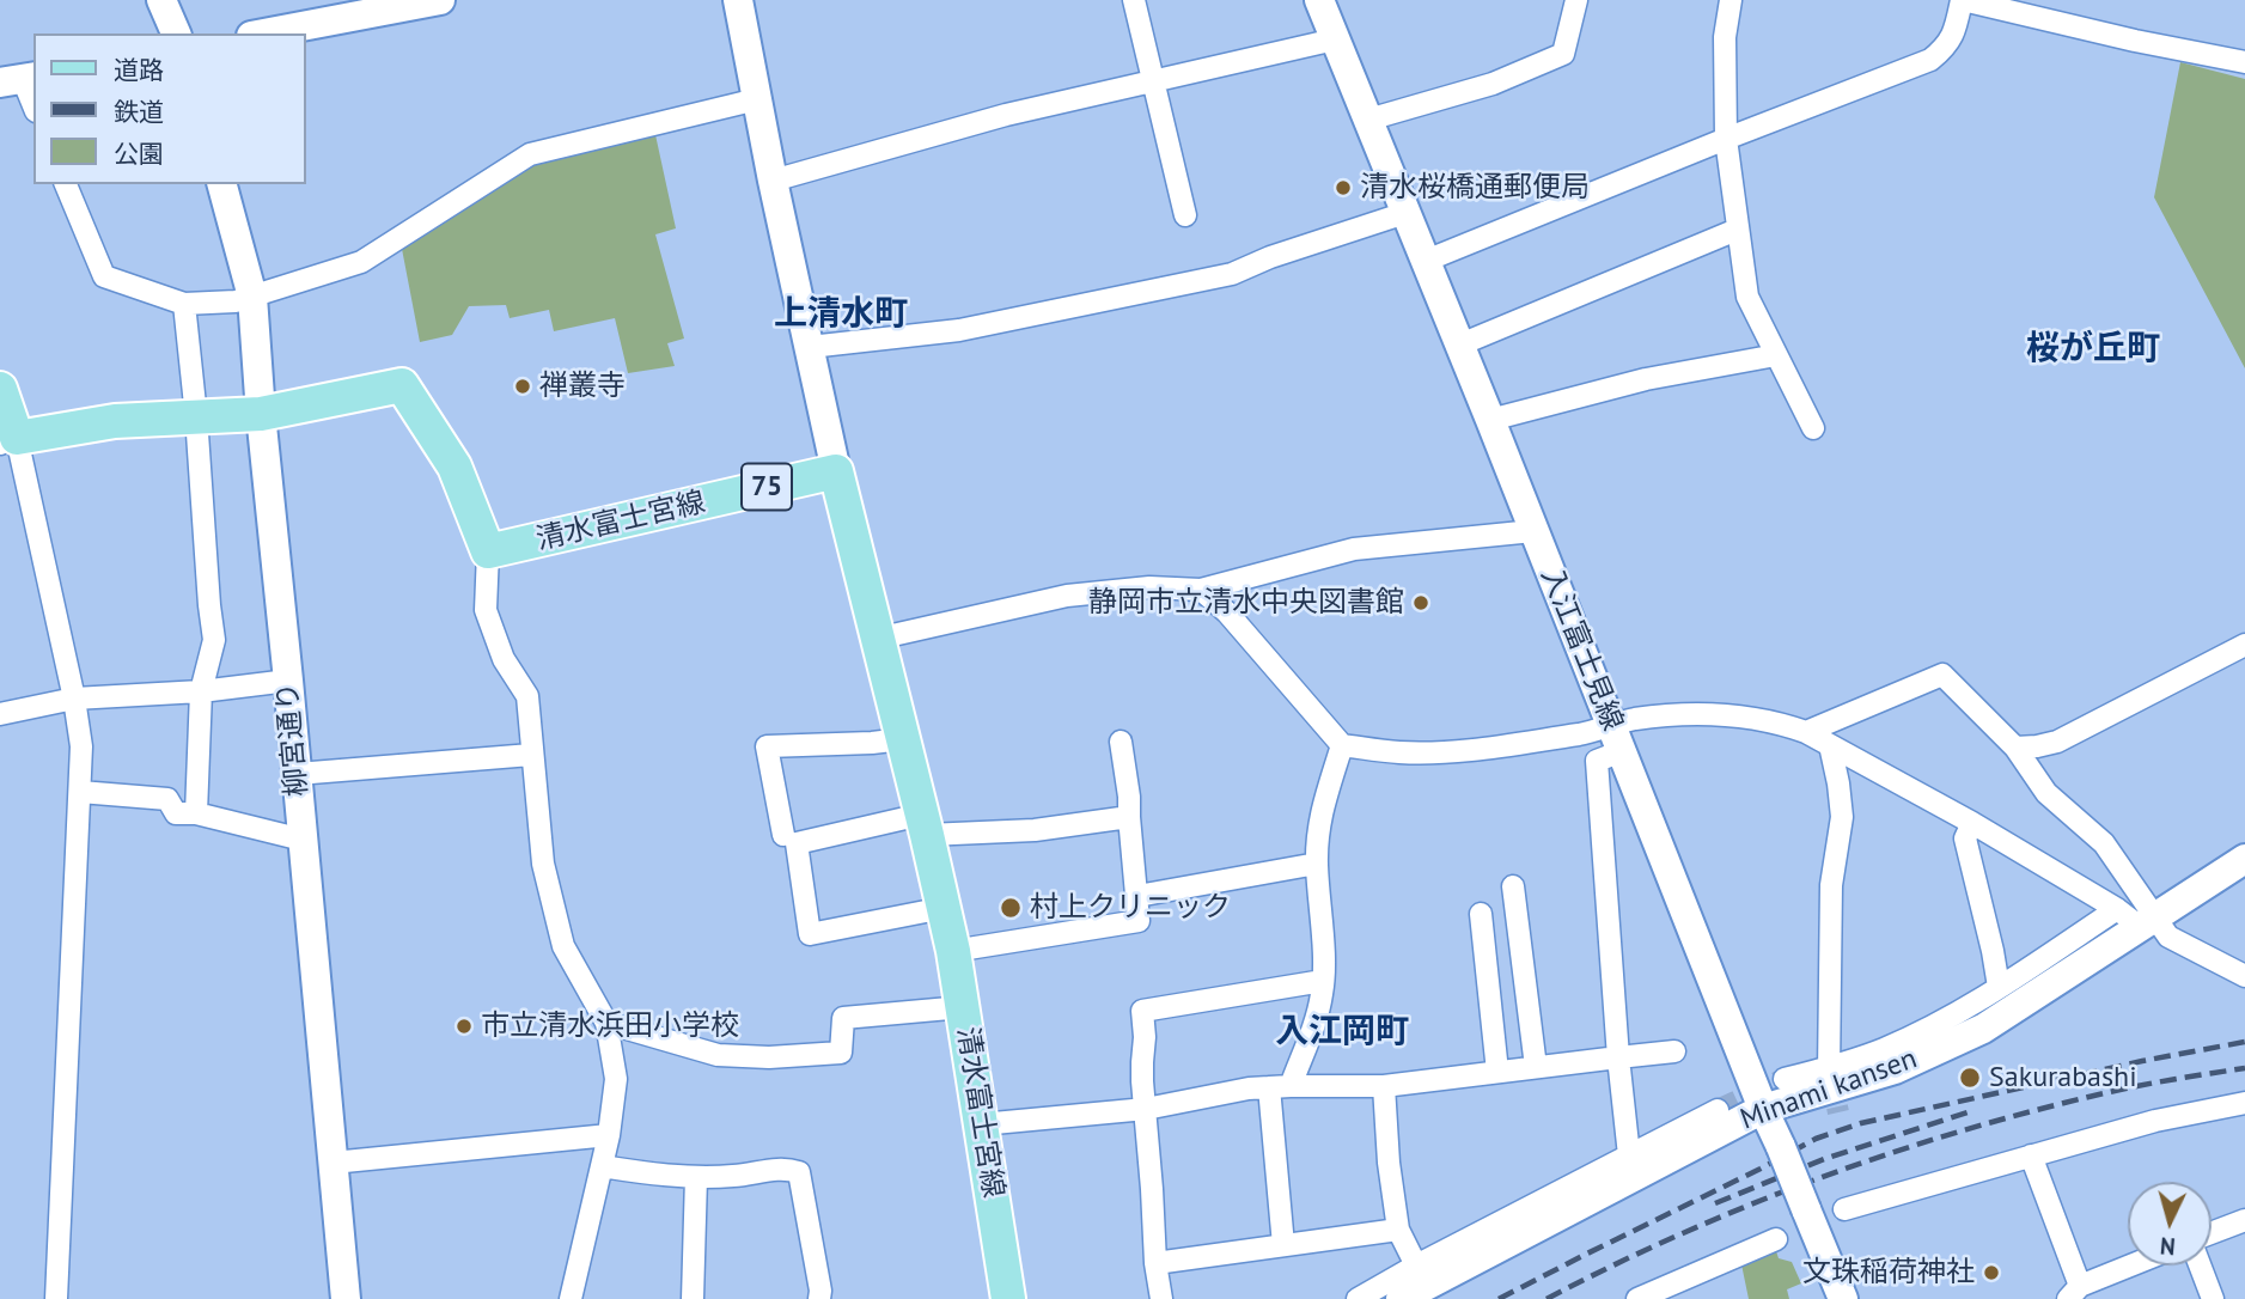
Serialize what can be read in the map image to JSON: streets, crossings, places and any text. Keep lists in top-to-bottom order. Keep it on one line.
{"streets":{"main road":["75","清水富士宮線","入江富士見線","柳宮通り","Minami kansen"]},"crossings":[["入江富士見線","Minami kansen"]],"districts":["上清水町","桜が丘町","入江岡町"],"places":["清水桜橋通郵便局","禅叢寺","静岡市立清水中央図書館","村上クリニック","市立清水浜田小学校","Sakurabashi","文珠稲荷神社"],"legend":["道路","鉄道","公園"],"north":"bottom"}
